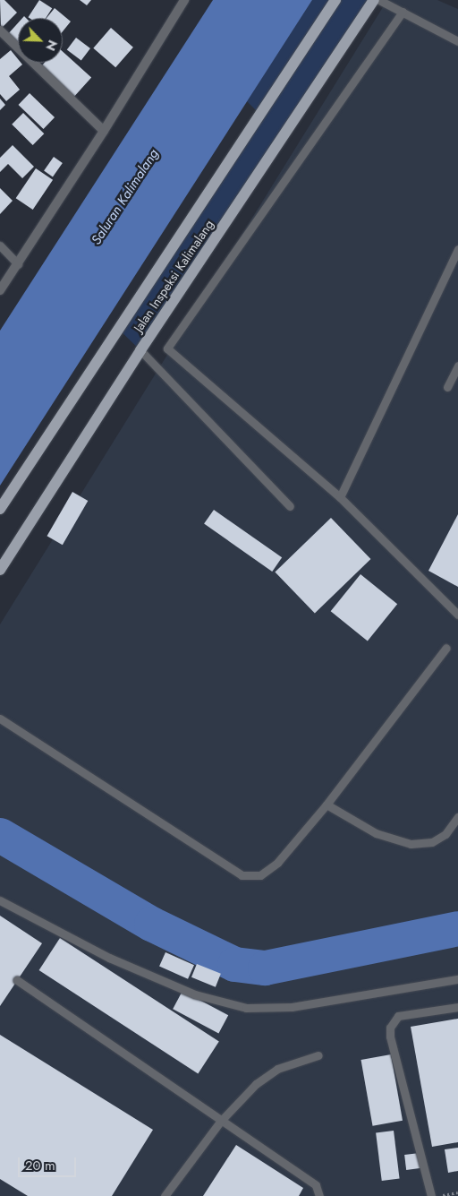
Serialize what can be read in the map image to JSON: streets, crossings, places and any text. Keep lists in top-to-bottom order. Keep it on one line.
{"streets":{"main road":["Jalan Inspeksi Kalimalang"]},"water":["Saluran Kalimalang"],"scale_bar":"20 m","north":"bottom right"}
